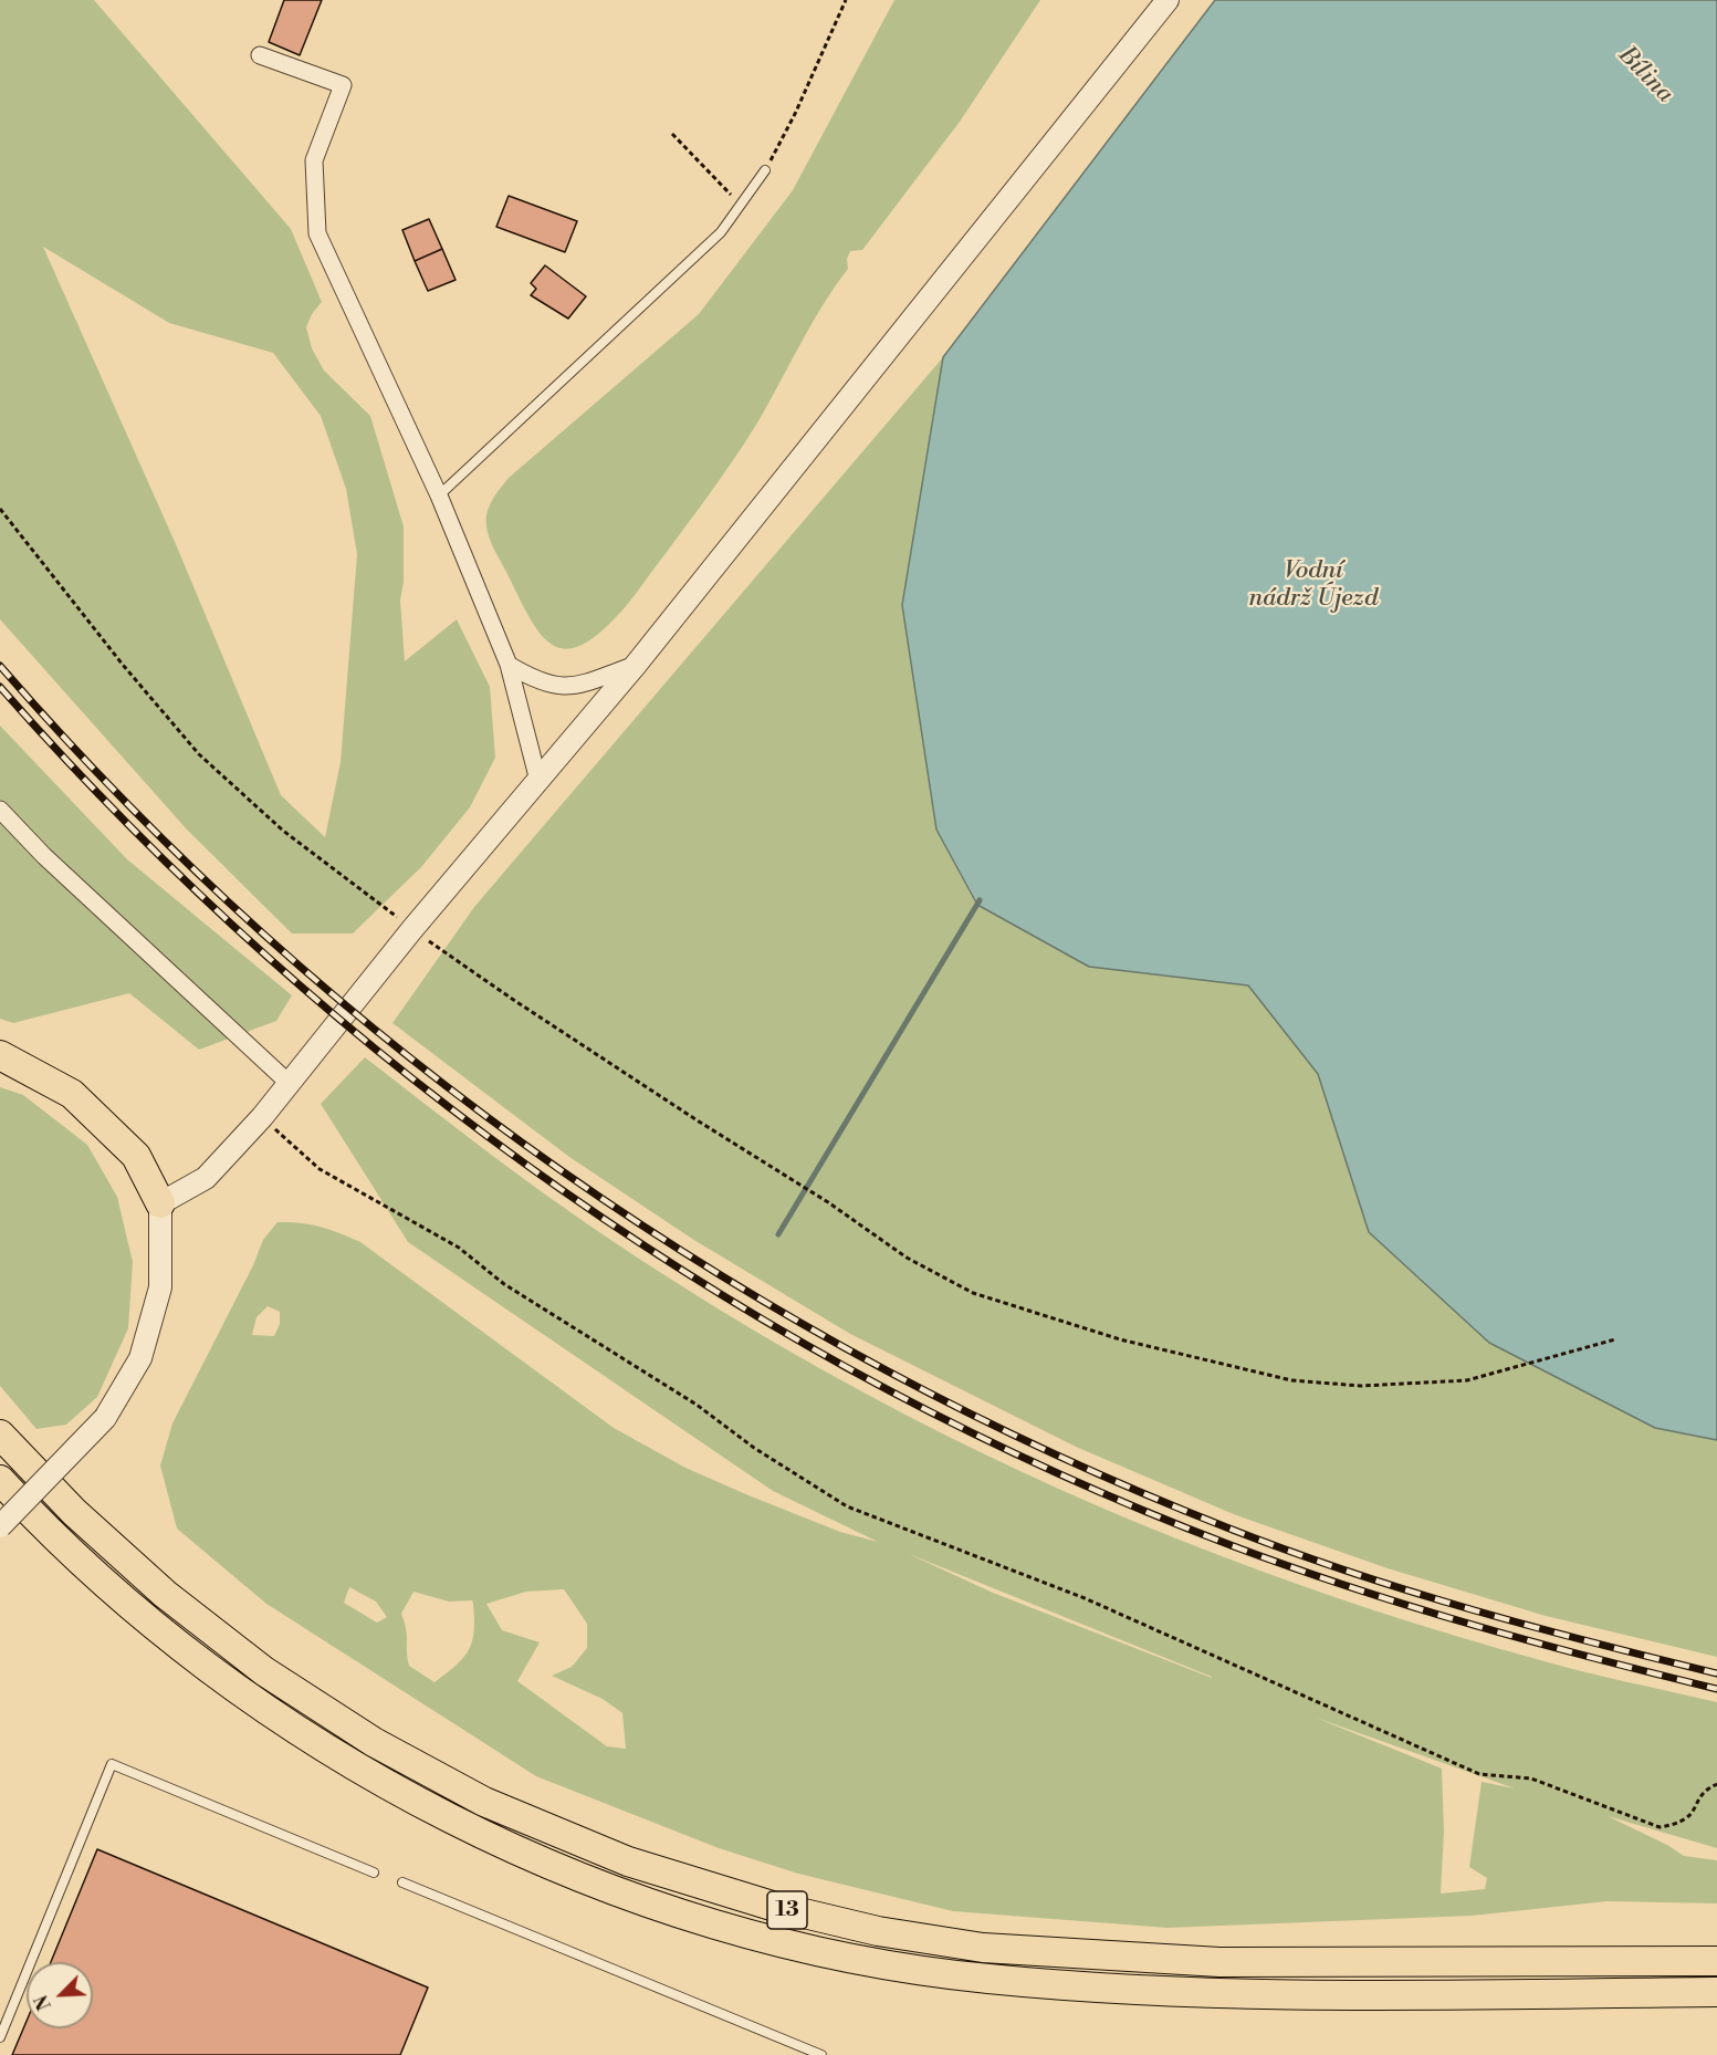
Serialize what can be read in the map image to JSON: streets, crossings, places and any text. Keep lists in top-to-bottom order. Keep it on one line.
{"streets":{"highway":["13"]},"water":["Bílina","Vodní nádrž Újezd"],"north":"bottom left"}
